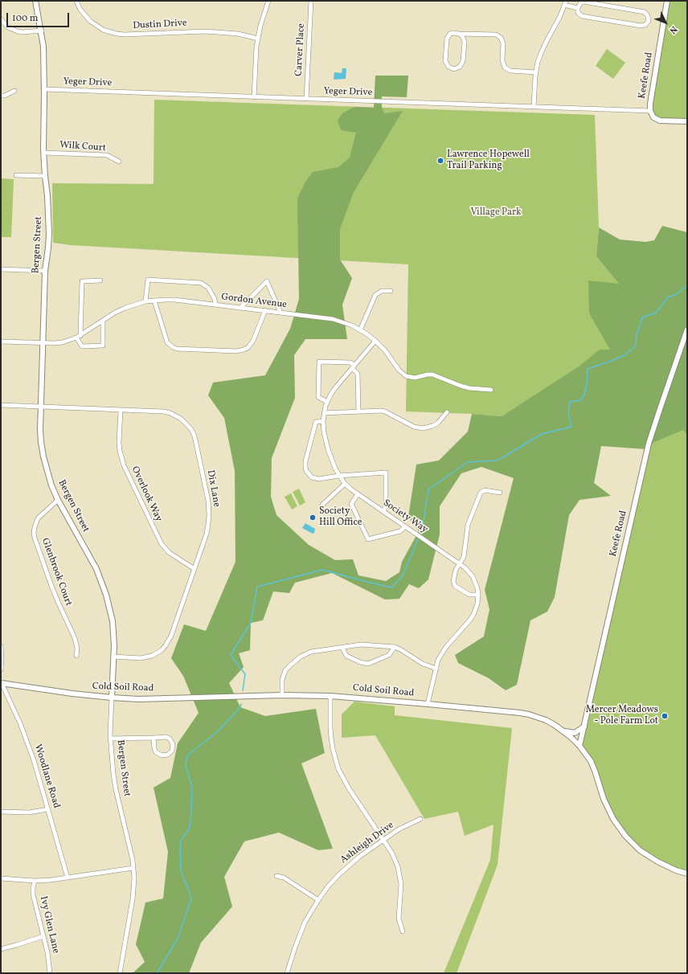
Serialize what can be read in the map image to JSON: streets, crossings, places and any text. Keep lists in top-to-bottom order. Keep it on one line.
{"streets":{"street":["Dustin Drive","Carver Place","Keefe Road","Yeger Drive","Wilk Court","Bergen Street","Gordon Avenue","Dix Lane","Overlook Way","Society Way","Glenbrook Court","Cold Soil Road","Woodlane Road","Ashleigh Drive","Ivy Glen Lane"]},"crossings":[["Carver Place","Yeger Drive"],["Keefe Road","Yeger Drive"],["Keefe Road","Cold Soil Road"],["Yeger Drive","Bergen Street"],["Wilk Court","Bergen Street"],["Bergen Street","Gordon Avenue"],["Bergen Street","Dix Lane"],["Bergen Street","Glenbrook Court"],["Bergen Street","Cold Soil Road"],["Gordon Avenue","Society Way"],["Dix Lane","Overlook Way"],["Society Way","Cold Soil Road"],["Cold Soil Road","Woodlane Road"]],"parks":["Village Park"],"places":["Lawrence Hopewell Trail Parking","Society Hill Office","Mercer Meadows - Pole Farm Lot"],"scale_bar":"100 m","north":"bottom right"}
